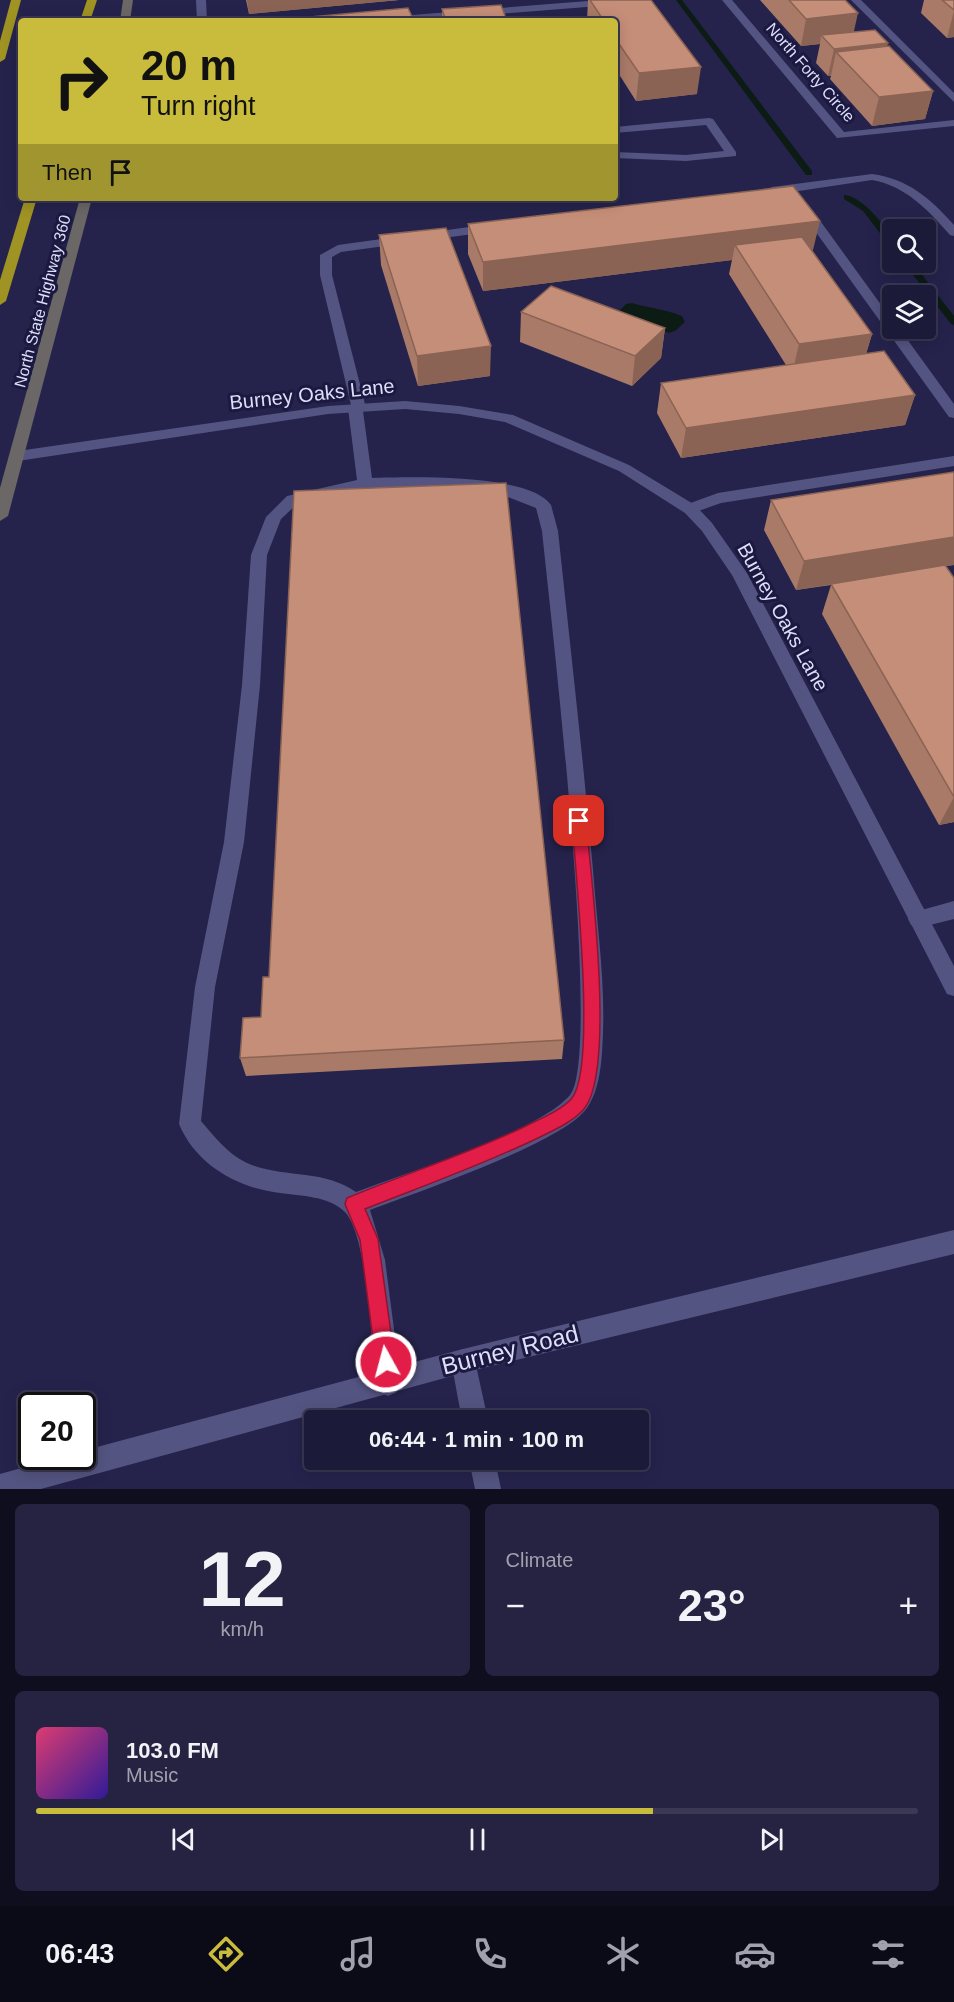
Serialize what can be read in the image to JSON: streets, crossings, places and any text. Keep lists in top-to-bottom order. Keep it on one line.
{"streets":{"main road":["North State Highway 360"],"street":["North Forty Circle","Burney Oaks Lane","Burney Road"]},"crossings":[["North State Highway 360","Burney Oaks Lane"]],"page":{"turn":["20 m","Turn right"],"then":"Then","limit":"20","trip":"06:44 · 1 min · 100 m","tile":[["12","km/h"],"Climate"],"heat":["−","23°","+"],"song":["103.0 FM","Music"],"tabs":"06:43"}}
